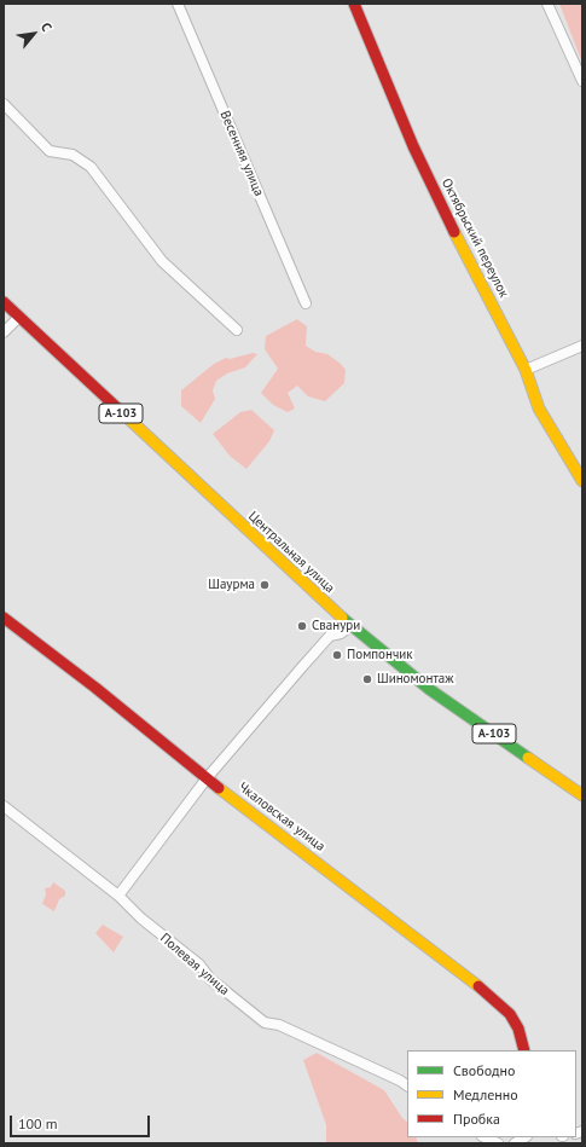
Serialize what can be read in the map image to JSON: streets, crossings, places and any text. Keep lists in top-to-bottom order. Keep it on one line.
{"streets":{"street":["Весенняя улица","Октябрьский переулок","А-103","Центральная улица","Чкаловская улица","Полевая улица"]},"places":["Шаурма","Сванури","Помпончик","Шиномонтаж"],"legend":["Свободно","Медленно","Пробка"],"scale_bar":"100 m","north":"top right"}
